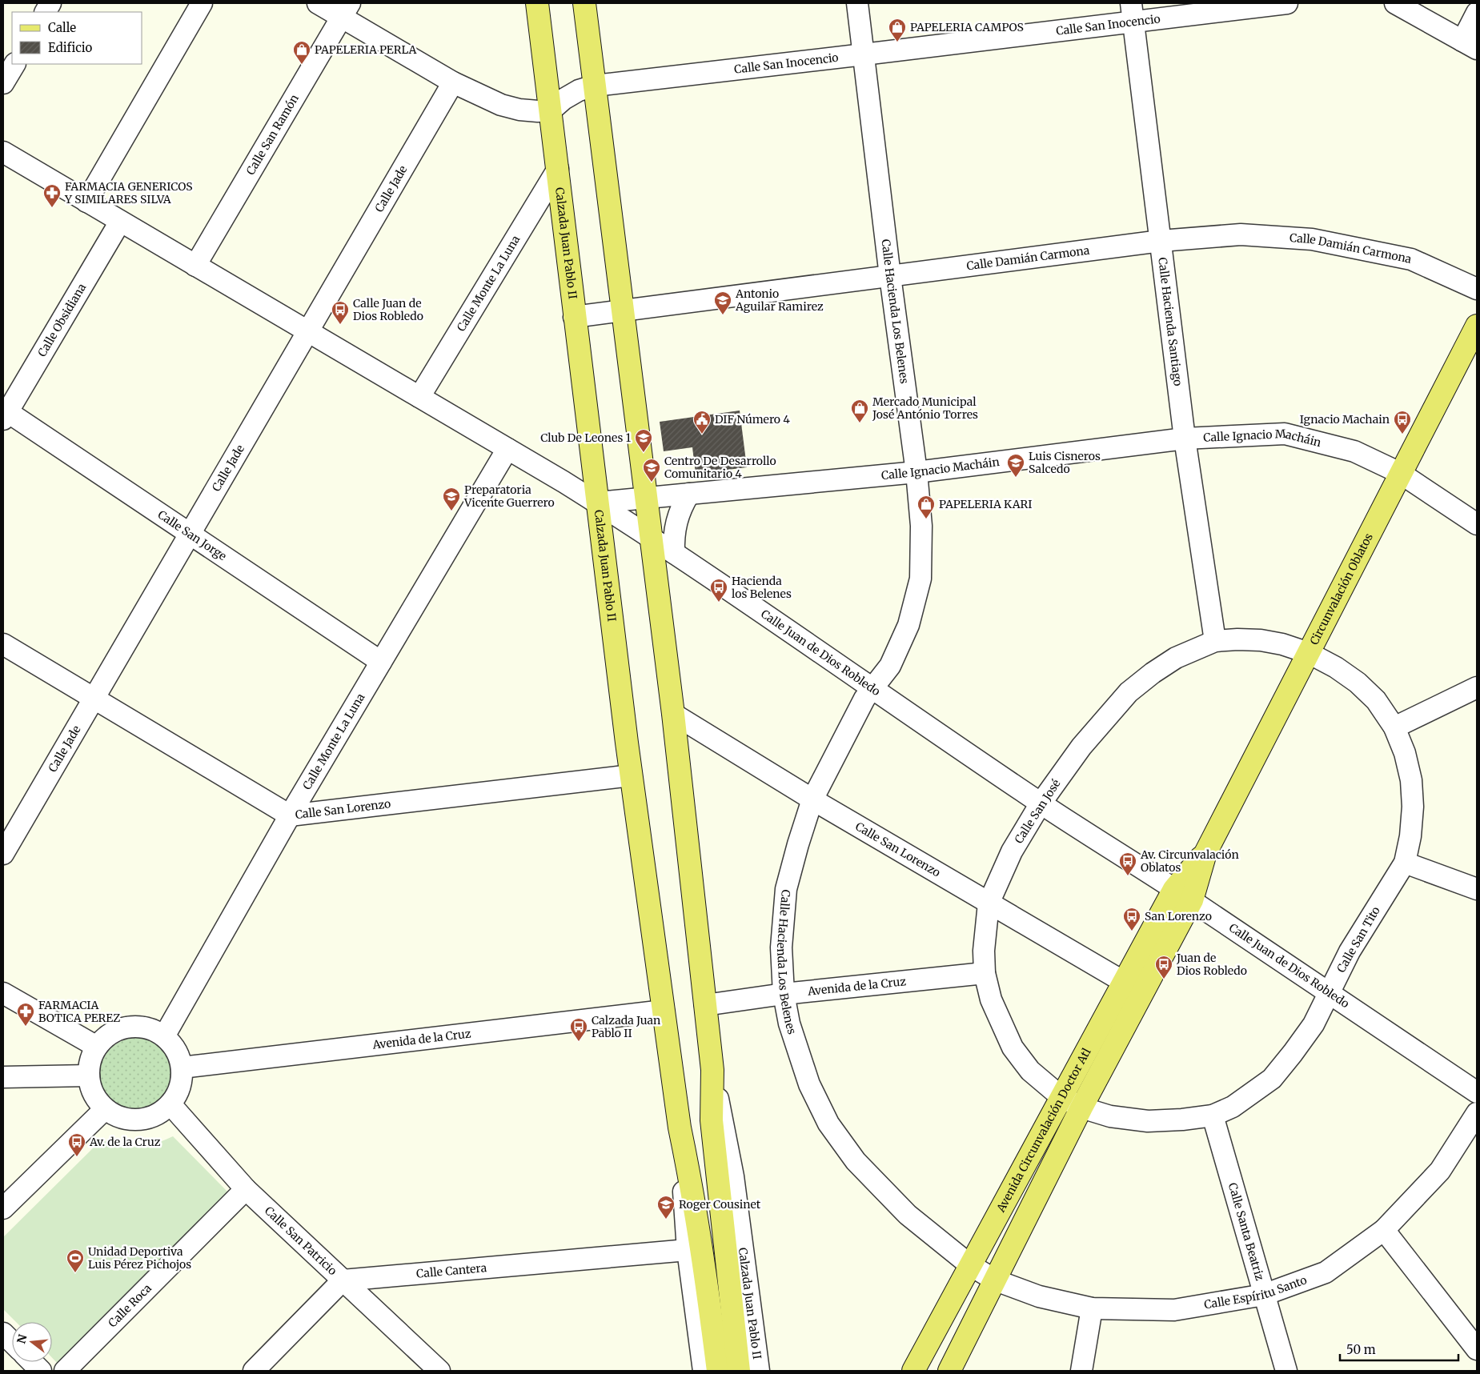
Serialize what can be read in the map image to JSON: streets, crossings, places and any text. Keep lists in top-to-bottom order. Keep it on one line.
{"streets":{"main road":["Calzada Juan Pablo II","Circunvalación Oblatos","Avenida Circunvalación Doctor Atl"],"street":["Calle San Inocencio","Calle San Ramón","Calle Jade","Calle Damián Carmona","Calle Monte La Luna","Calle Hacienda Los Belenes","Calle Obsidiana","Calle Hacienda Santiago","Calle Ignacio Macháin","Calle San Jorge","Calle Juan de Dios Robledo","Calle San Lorenzo","Calle San José","Calle San Tito","Avenida de la Cruz","Calle Santa Beatriz","Calle San Patricio","Calle Cantera","Calle Espíritu Santo","Calle Roca"]},"crossings":[["Calle San Inocencio","Calzada Juan Pablo II"],["Calle San Inocencio","Calle Hacienda Los Belenes"],["Calle San Inocencio","Calle Hacienda Santiago"],["Calle San Ramón","Calle Juan de Dios Robledo"],["Calle Jade","Calle San Jorge"],["Calle Jade","Calle Juan de Dios Robledo"],["Calle Jade","Calle San Lorenzo"],["Calzada Juan Pablo II","Calle Damián Carmona"],["Calzada Juan Pablo II","Calle Monte La Luna"],["Calzada Juan Pablo II","Calle Ignacio Macháin"],["Calzada Juan Pablo II","Calle Juan de Dios Robledo"],["Calzada Juan Pablo II","Calle San Lorenzo"],["Calzada Juan Pablo II","Avenida de la Cruz"],["Calzada Juan Pablo II","Calle Cantera"],["Calle Damián Carmona","Calle Hacienda Los Belenes"],["Calle Damián Carmona","Calle Hacienda Santiago"],["Calle Monte La Luna","Calle San Jorge"],["Calle Monte La Luna","Calle Juan de Dios Robledo"],["Calle Monte La Luna","Calle San Lorenzo"],["Calle Monte La Luna","Avenida de la Cruz"],["Calle Monte La Luna","Calle San Patricio"],["Calle Hacienda Los Belenes","Calle Ignacio Macháin"],["Calle Hacienda Los Belenes","Calle Juan de Dios Robledo"],["Calle Hacienda Los Belenes","Calle San Lorenzo"],["Calle Hacienda Los Belenes","Avenida de la Cruz"],["Calle Hacienda Los Belenes","Avenida Circunvalación Doctor Atl"],["Calle Hacienda Los Belenes","Calle Espíritu Santo"],["Calle Obsidiana","Calle San Jorge"],["Calle Obsidiana","Calle Juan de Dios Robledo"],["Calle Hacienda Santiago","Calle Ignacio Macháin"],["Calle Hacienda Santiago","Calle San José"],["Calle Ignacio Macháin","Circunvalación Oblatos"],["Calle Ignacio Macháin","Calle Juan de Dios Robledo"],["Circunvalación Oblatos","Calle Juan de Dios Robledo"],["Circunvalación Oblatos","Calle San José"],["Circunvalación Oblatos","Calle San Tito"],["Circunvalación Oblatos","Avenida Circunvalación Doctor Atl"],["Calle Juan de Dios Robledo","Calle San José"],["Calle Juan de Dios Robledo","Calle San Tito"],["Calle Juan de Dios Robledo","Avenida Circunvalación Doctor Atl"],["Calle San Lorenzo","Calle San José"],["Calle San Lorenzo","Avenida Circunvalación Doctor Atl"],["Calle San José","Calle San Tito"],["Calle San José","Avenida de la Cruz"],["Calle San José","Avenida Circunvalación Doctor Atl"],["Calle San Tito","Avenida Circunvalación Doctor Atl"],["Calle San Tito","Calle Santa Beatriz"],["Avenida de la Cruz","Calle San Patricio"],["Avenida Circunvalación Doctor Atl","Calle Espíritu Santo"],["Calle Santa Beatriz","Calle Espíritu Santo"],["Calle San Patricio","Calle Cantera"],["Calle San Patricio","Calle Roca"]],"places":{"shop":["PAPELERIA CAMPOS","PAPELERIA PERLA","Mercado Municipal José António Torres","PAPELERIA KARI"],"pharmacy":["FARMACIA GENERICOS Y SIMILARES SILVA","FARMACIA BOTICA PEREZ"],"school or university":["Antonio Aguilar Ramirez","Club De Leones 1","Luis Cisneros Salcedo","Centro De Desarrollo Comunitario 4","Preparatoria Vicente Guerrero","Roger Cousinet"],"bus stop":["Calle Juan de Dios Robledo","Ignacio Machain","Hacienda los Belenes","Av. Circunvalación Oblatos","San Lorenzo","Juan de Dios Robledo","Calzada Juan Pablo II","Av. de la Cruz"],"public building":["DIF Número 4"],"sports":["Unidad Deportiva Luis Pérez Pichojos"]},"legend":["Calle","Edificio"],"scale_bar":"50 m","north":"left"}
